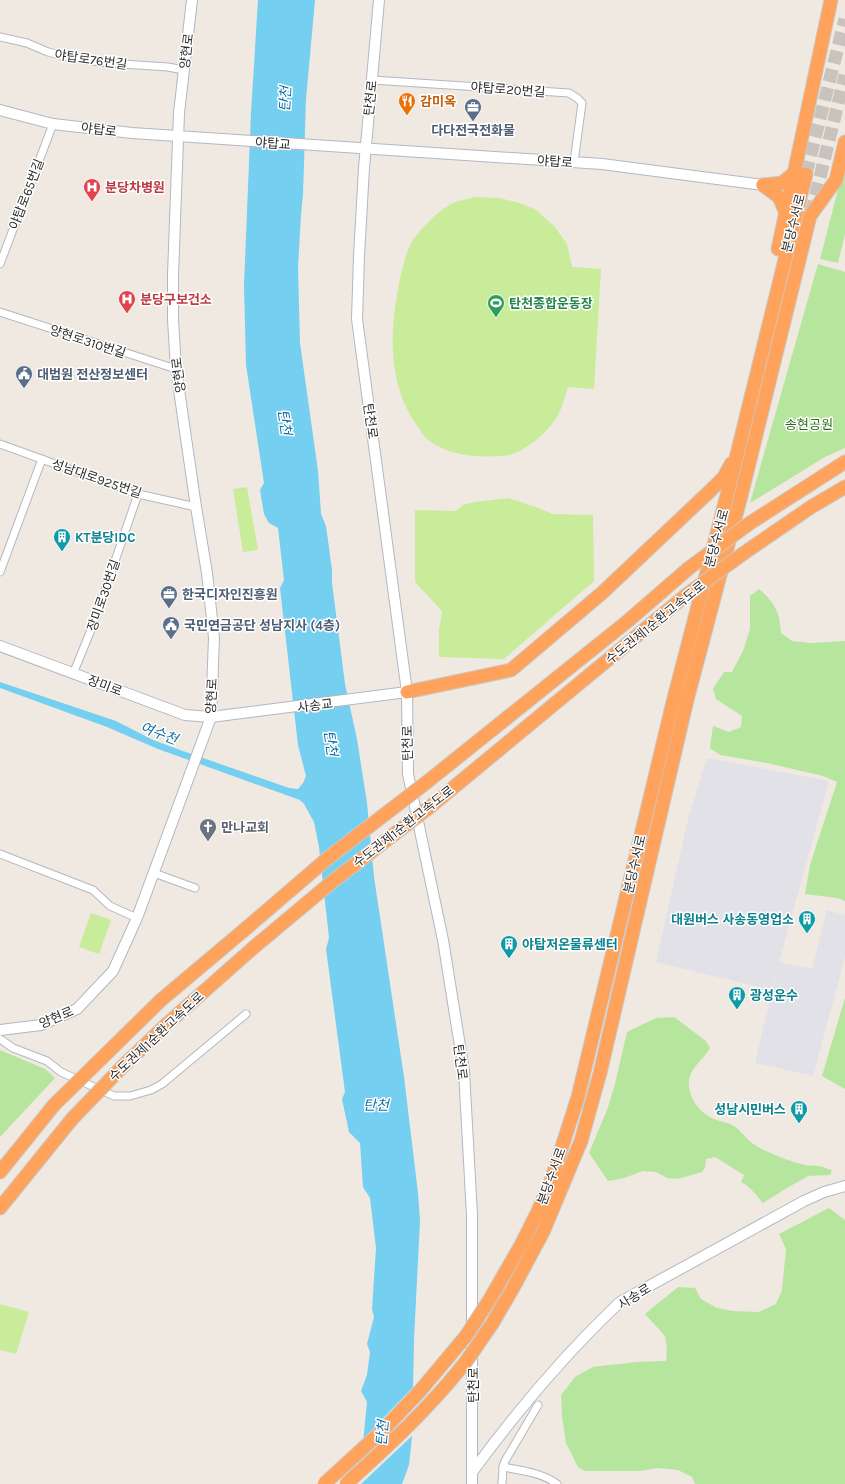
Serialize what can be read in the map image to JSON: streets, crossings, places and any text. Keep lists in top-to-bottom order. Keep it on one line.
{"streets":{"highway":["분당수서로","수도권제1순환고속도로"],"main road":["양현로","탄천로","야탑로","야탑교","장미로","사송교","사송로"],"street":["야탑로76번길","야탑로20번길","야탑로65번길","양현로310번길","성남대로925번길","장미로30번길"]},"crossings":[["양현로","야탑로76번길"],["양현로","야탑로"],["양현로","양현로310번길"],["양현로","성남대로925번길"],["양현로","장미로"],["야탑로20번길","탄천로"],["야탑로20번길","야탑로"],["탄천로","야탑로"],["탄천로","사송교"],["탄천로","사송로"],["야탑로","야탑교"],["야탑로","야탑로65번길"],["성남대로925번길","장미로30번길"],["장미로30번길","장미로"],["장미로","사송교"]],"water":["탄천","여수천"],"parks":["송현공원"],"places":{"restaurant":["감미옥"],"office":["다다전국전화물","한국디자인진흥원"],"hospital":["분당차병원","분당구보건소"],"sports":["탄천종합운동장"],"public building":["대법원 전산정보센터","국민연금공단 성남지사 (4층)"],"building":["KT분당IDC","대원버스 사송동영업소","야탑저온물류센터","광성운수","성남시민버스"],"church":["만나교회"]}}
